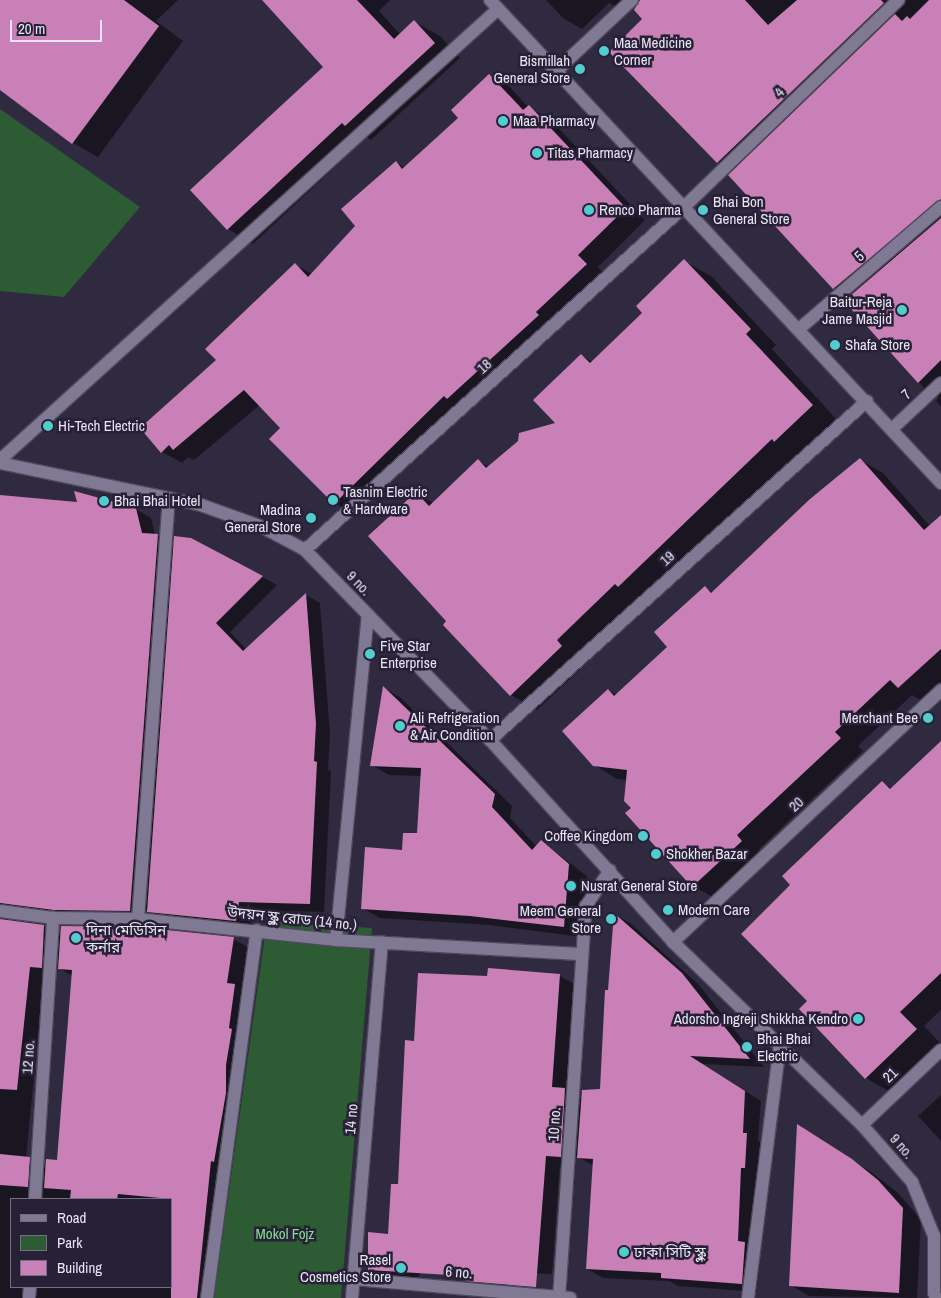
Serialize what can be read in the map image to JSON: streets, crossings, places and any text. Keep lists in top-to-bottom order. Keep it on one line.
{"streets":{"street":["4","5","18","7","19","9 no.","20","উদয়ন স্কুল রোড (14 no.)","12 no.","21","14 no","10 no.","6 no."]},"crossings":[["4","18"],["18","9 no."],["19","9 no."],["9 no.","20"],["9 no.","21"],["উদয়ন স্কুল রোড (14 no.)","12 no."],["উদয়ন স্কুল রোড (14 no.)","14 no"],["উদয়ন স্কুল রোড (14 no.)","10 no."],["14 no","6 no."],["10 no.","6 no."]],"parks":["Mokol Fojz"],"places":["Maa Medicine Corner","Bismillah General Store","Maa Pharmacy","Titas Pharmacy","Renco Pharma","Bhai Bon General Store","Baitur-Reja Jame Masjid","Shafa Store","Hi-Tech Electric","Tasnim Electric & Hardware","Bhai Bhai Hotel","Madina General Store","Five Star Enterprise","Merchant Bee","Ali Refrigeration & Air Condition","Coffee Kingdom","Shokher Bazar","Nusrat General Store","Modern Care","Meem General Store","দিনা মেডিসিন কর্নার","Adorsho Ingreji Shikkha Kendro","Bhai Bhai Electric","ঢাকা সিটি স্কুল","Rasel Cosmetics Store"],"legend":["Road","Park","Building"],"scale_bar":"20 m"}
